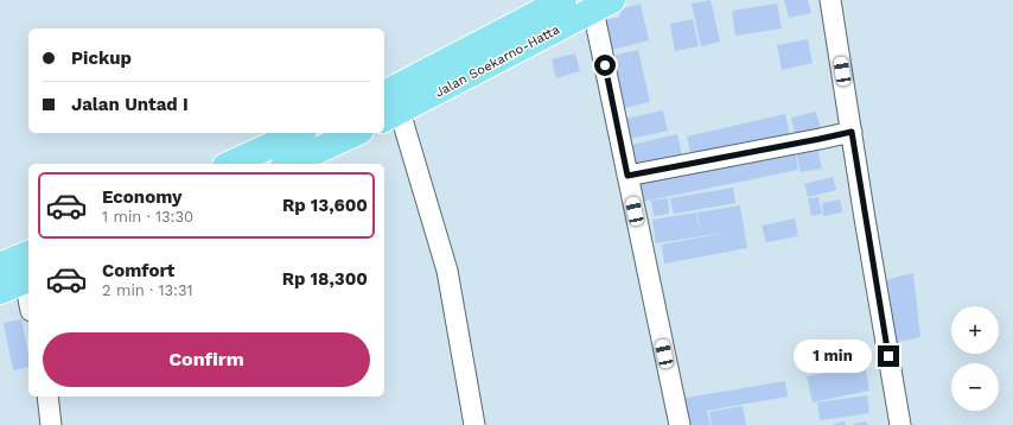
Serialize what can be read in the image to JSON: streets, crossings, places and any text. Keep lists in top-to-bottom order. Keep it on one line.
{"streets":{"main road":["Jalan Soekarno-Hatta"]},"page":{"banner":["Pickup","Jalan Untad I"],"list":[{"name":"Economy","note":"1 min · 13:30","value":"Rp 13,600"},{"name":"Comfort","note":"2 min · 13:31","value":"Rp 18,300"}],"map_buttons":["+","−"],"buttons":"Confirm","bubble":"1 min"}}
